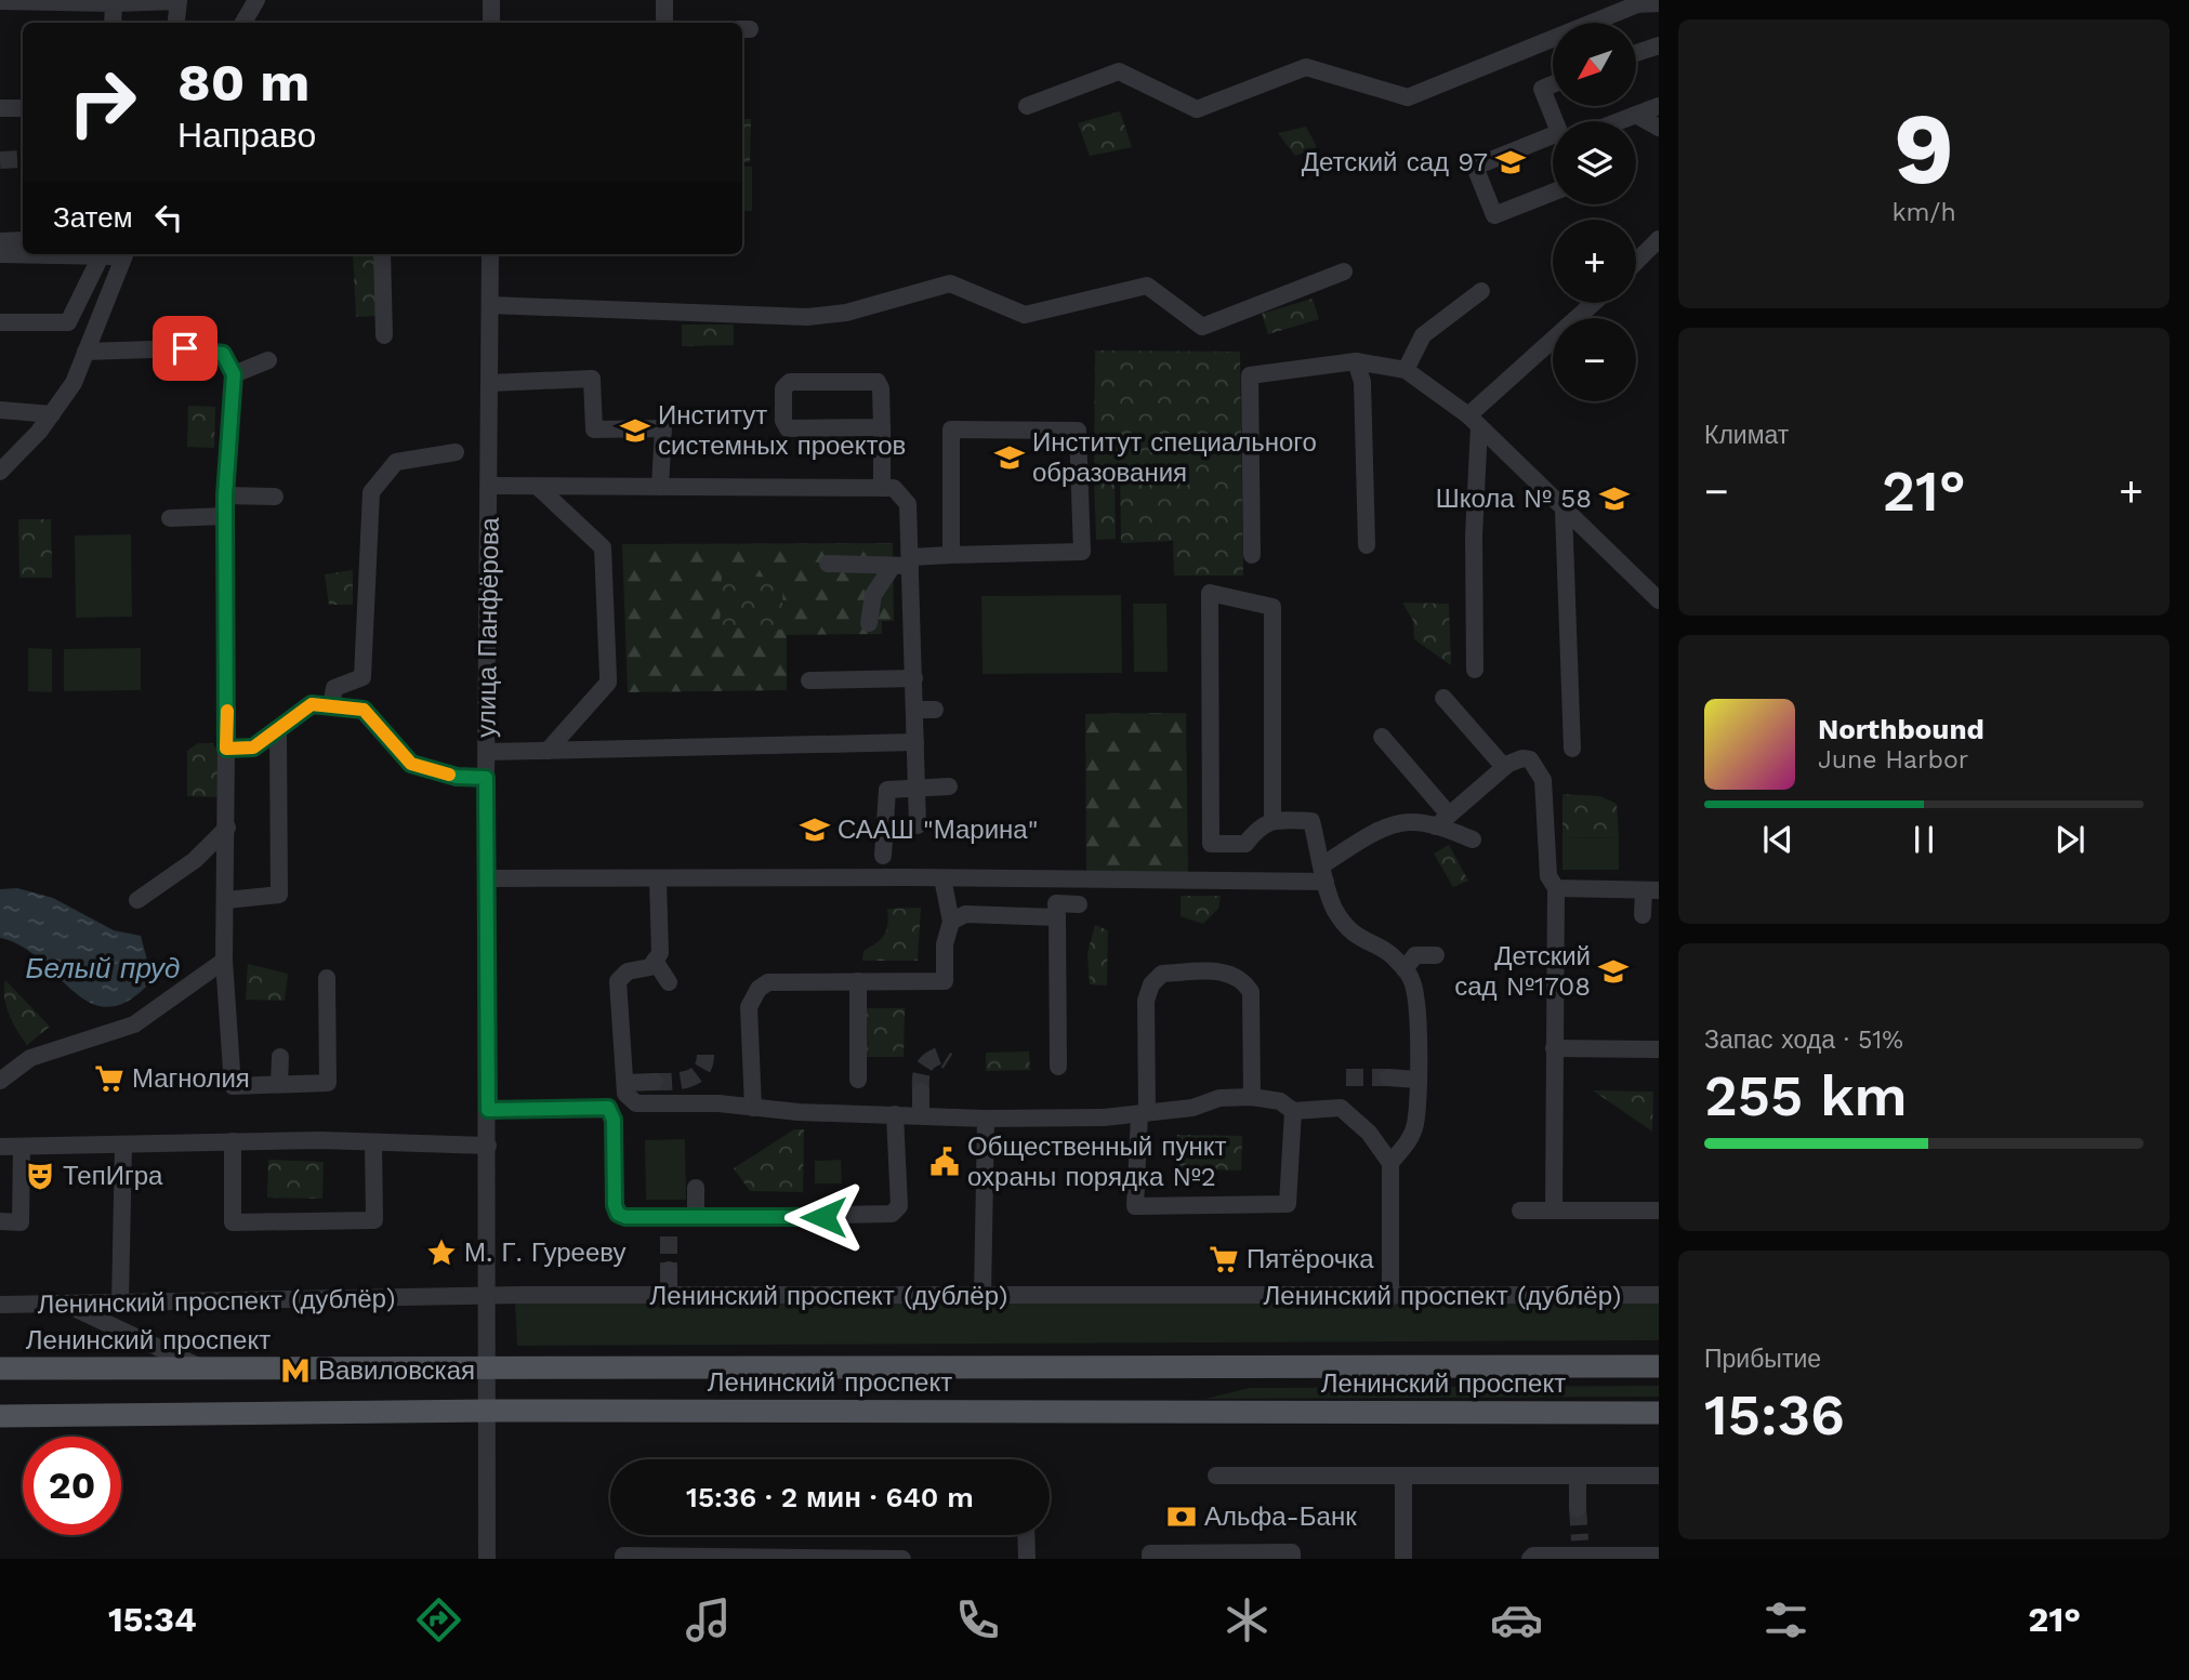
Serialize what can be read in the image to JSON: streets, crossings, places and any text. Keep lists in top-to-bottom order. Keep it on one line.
{"streets":{"main road":["Ленинский проспект"],"street":["улица Панфёрова","Ленинский проспект (дублёр)"]},"crossings":[["улица Панфёрова","Ленинский проспект (дублёр)"],["улица Панфёрова","Ленинский проспект"]],"water":["Белый пруд"],"places":{"school or university":["Детский сад 97","Институт системных проектов","Институт специального образования","Школа № 58","СААШ \"Марина\"","Детский сад №1708"],"supermarket":["Магнолия","Пятёрочка"],"public building":["Общественный пункт охраны порядка №2"],"theatre":["ТепИгра"],"place":["М. Г. Гурееву"],"metro station":["Вавиловская"],"bank":["Альфа-Банк"]},"north":"bottom left","page":{"tile":[["9","km/h"],"Климат",["Запас хода · 51%","255 km"],["Прибытие","15:36"]],"map_buttons":["+","−"],"turn":["80 m","Направо"],"then":"Затем","heat":["−","21°","+"],"song":["Northbound","June Harbor"],"limit":"20","trip":"15:36 · 2 мин · 640 m","tabs":["15:34","21°"]}}
